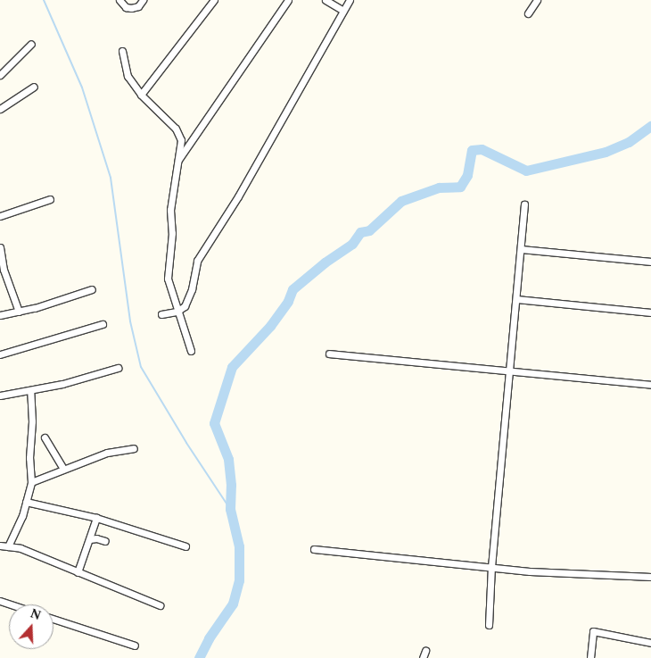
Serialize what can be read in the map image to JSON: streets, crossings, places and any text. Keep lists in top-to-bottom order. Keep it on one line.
{"north":"top"}
